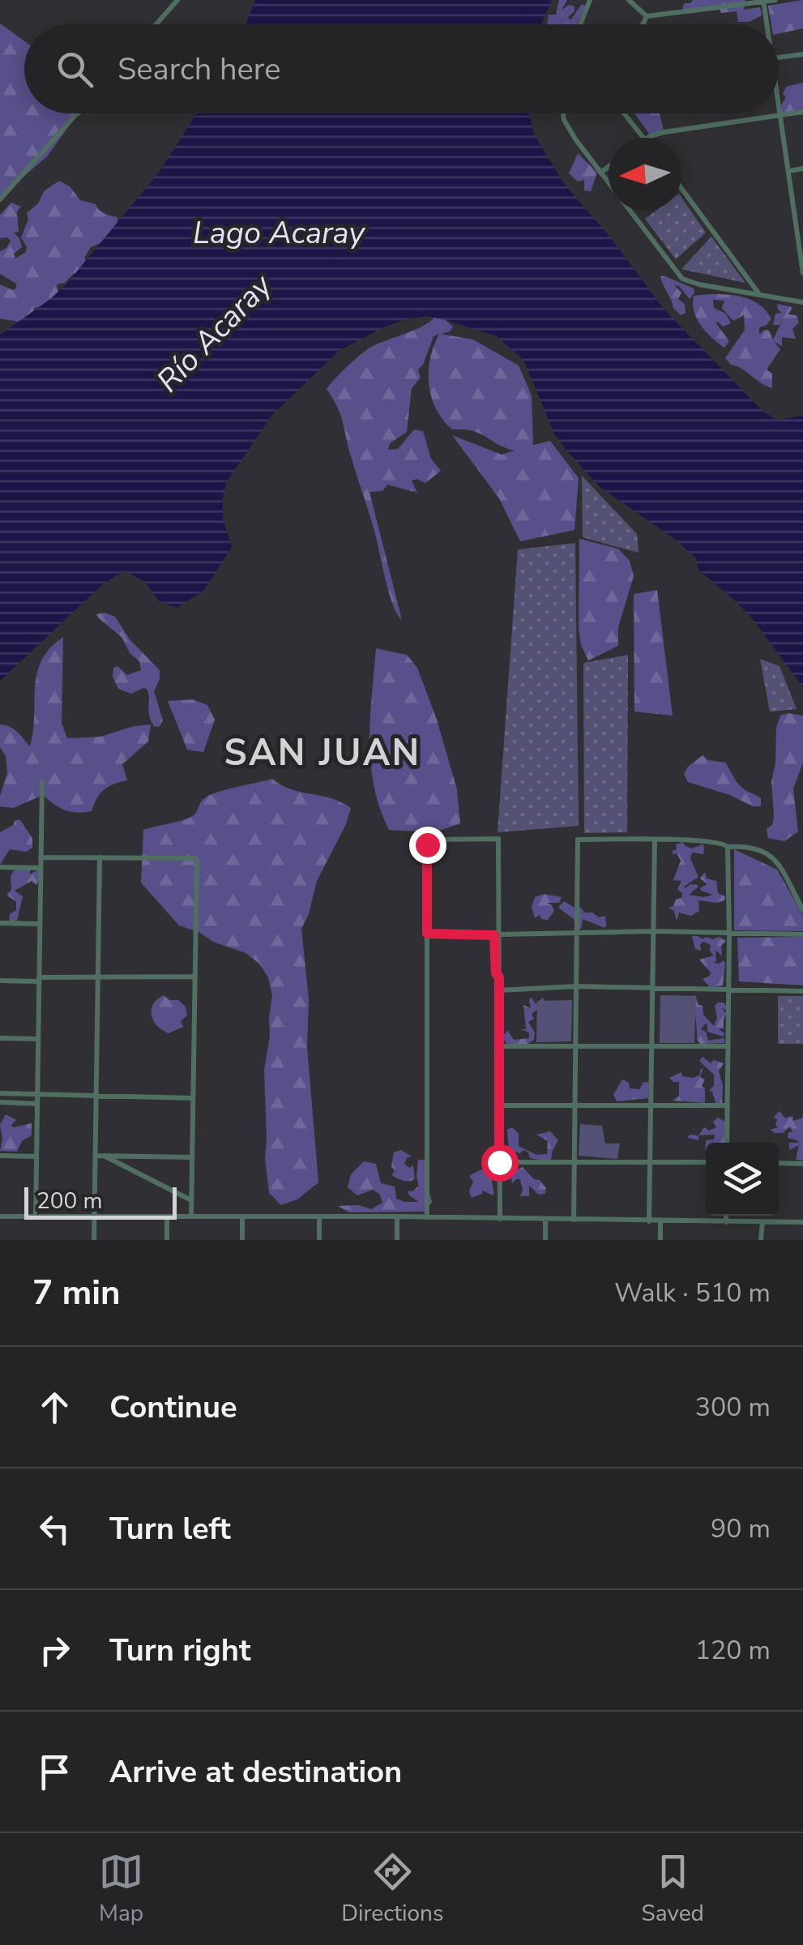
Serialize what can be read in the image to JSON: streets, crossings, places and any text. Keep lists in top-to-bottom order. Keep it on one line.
{"districts":["SAN JUAN"],"water":["Lago Acaray","Río Acaray"],"scale_bar":"200 m","north":"left","page":{"search":"Search here","scale":"200 m","heading":["7 min","Walk · 510 m"],"list":[["Continue","300 m"],["Turn left","90 m"],["Turn right","120 m"],"Arrive at destination"],"nav":["Map","Directions","Saved"]}}
